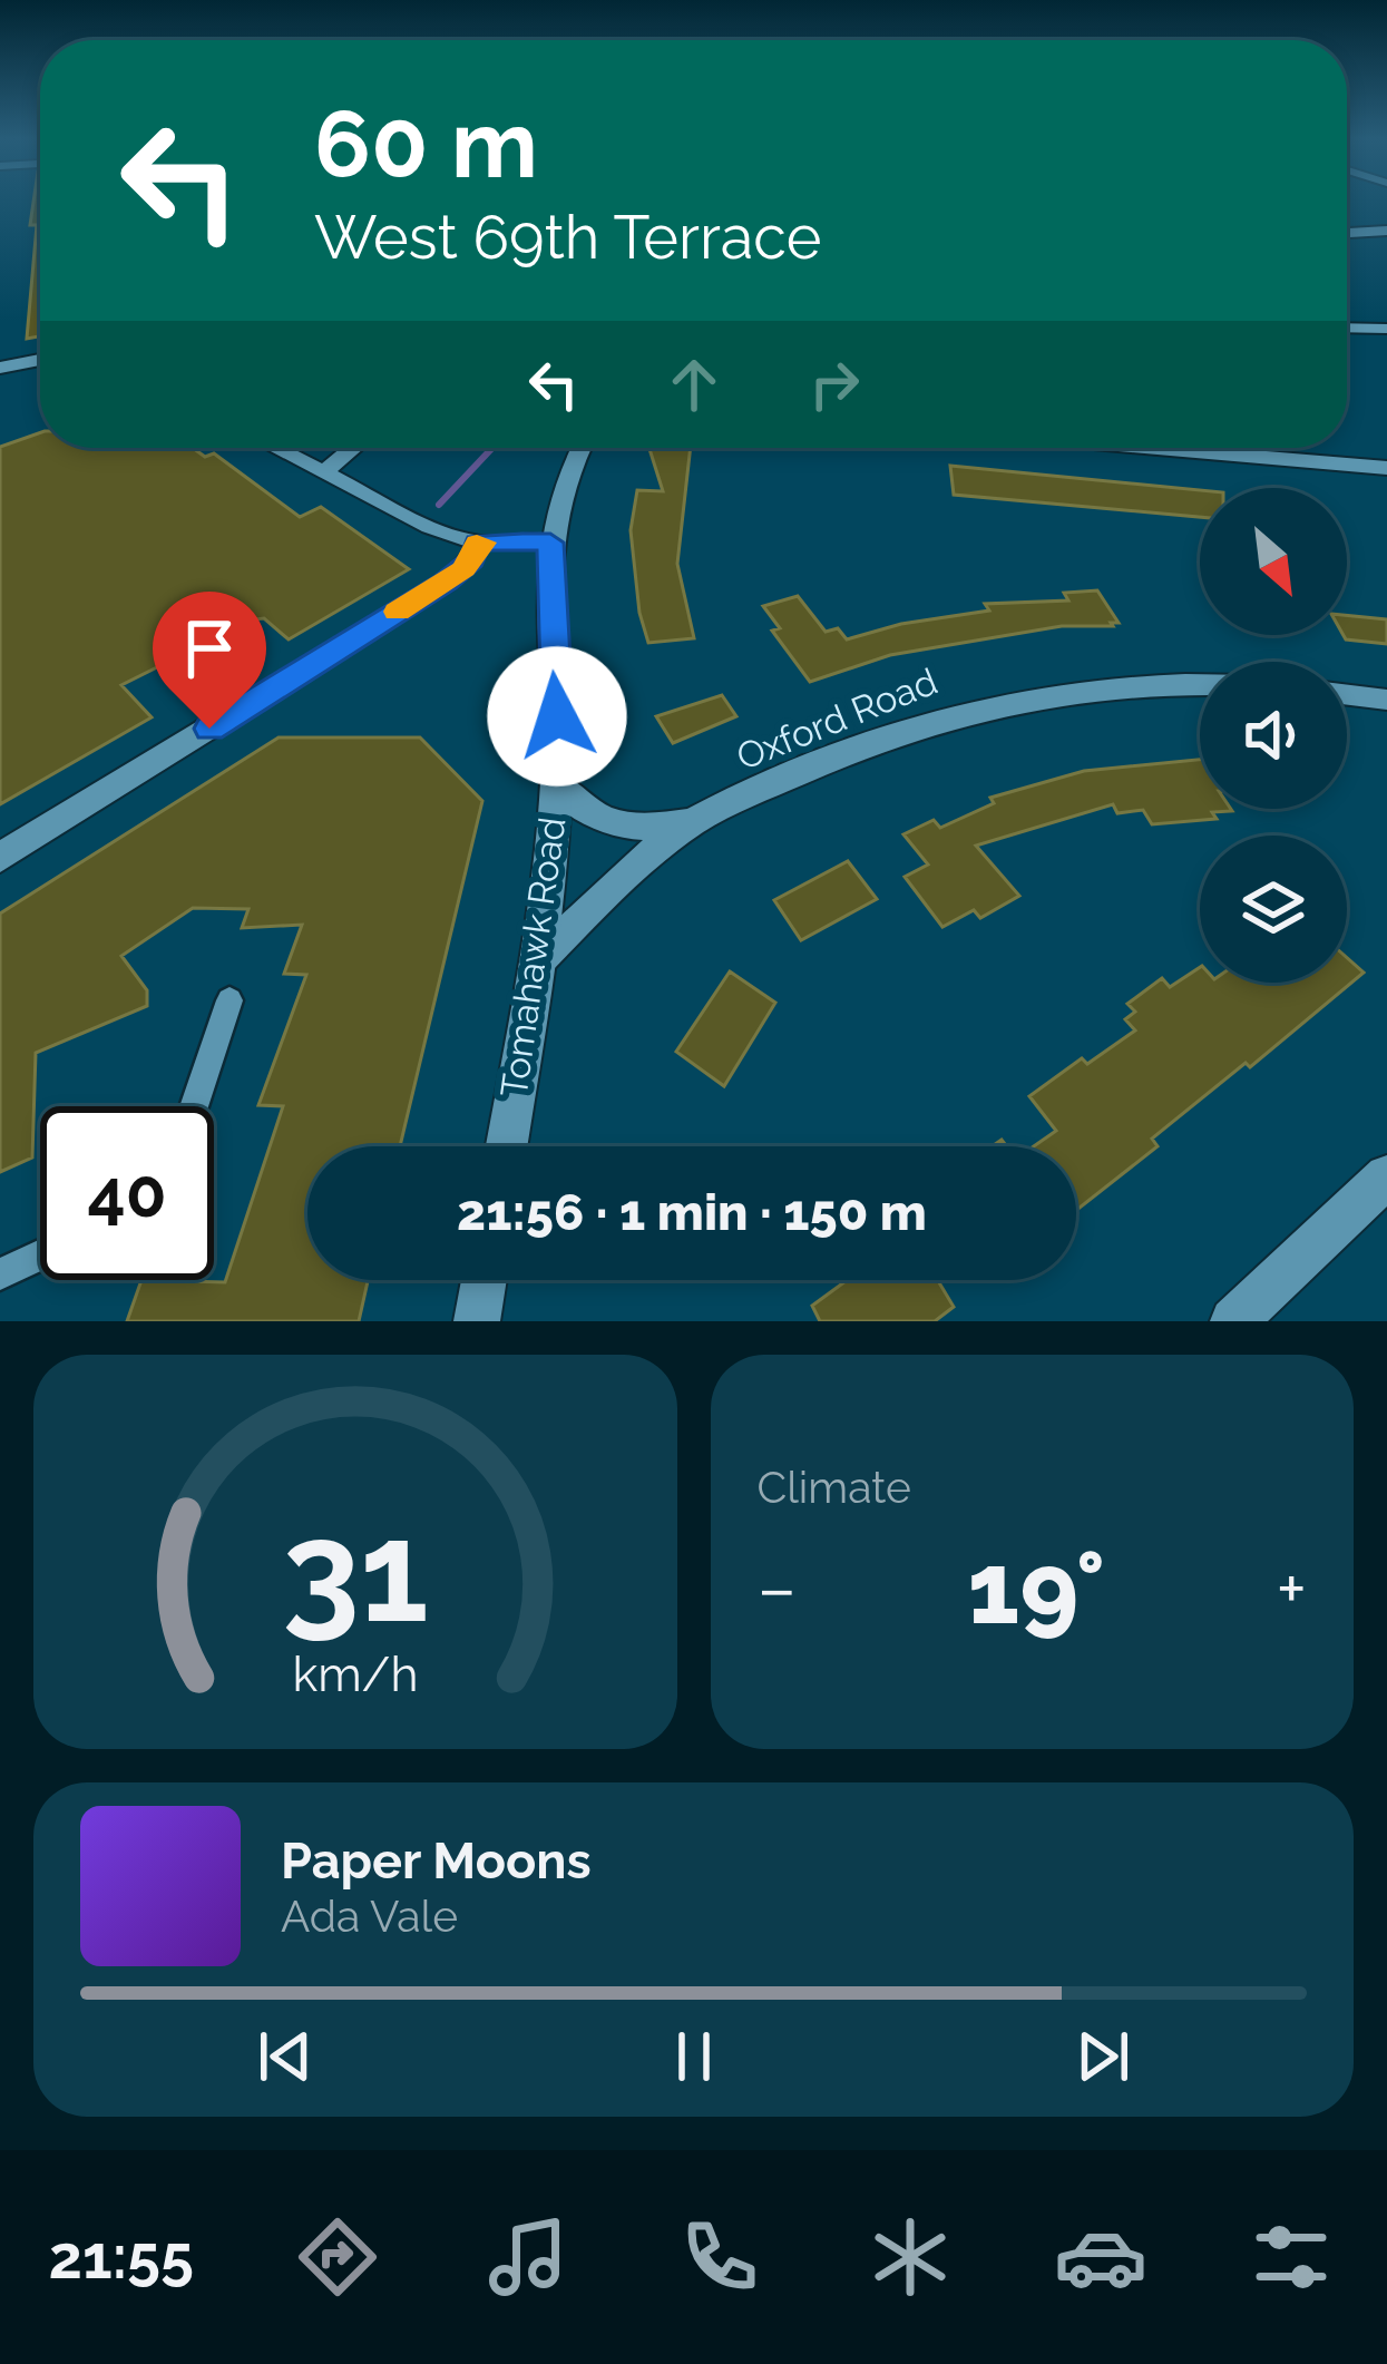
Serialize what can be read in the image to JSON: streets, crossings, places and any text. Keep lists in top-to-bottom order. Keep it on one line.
{"streets":{"street":["Oxford Road","Tomahawk Road"]},"crossings":[["Oxford Road","Tomahawk Road"]],"north":"bottom right","page":{"turn":["60 m","West 69th Terrace"],"limit":"40","trip":"21:56 · 1 min · 150 m","tile":"Climate","heat":["−","19°","+"],"song":["Paper Moons","Ada Vale"],"tabs":"21:55","gauge":["31","km/h"]}}
